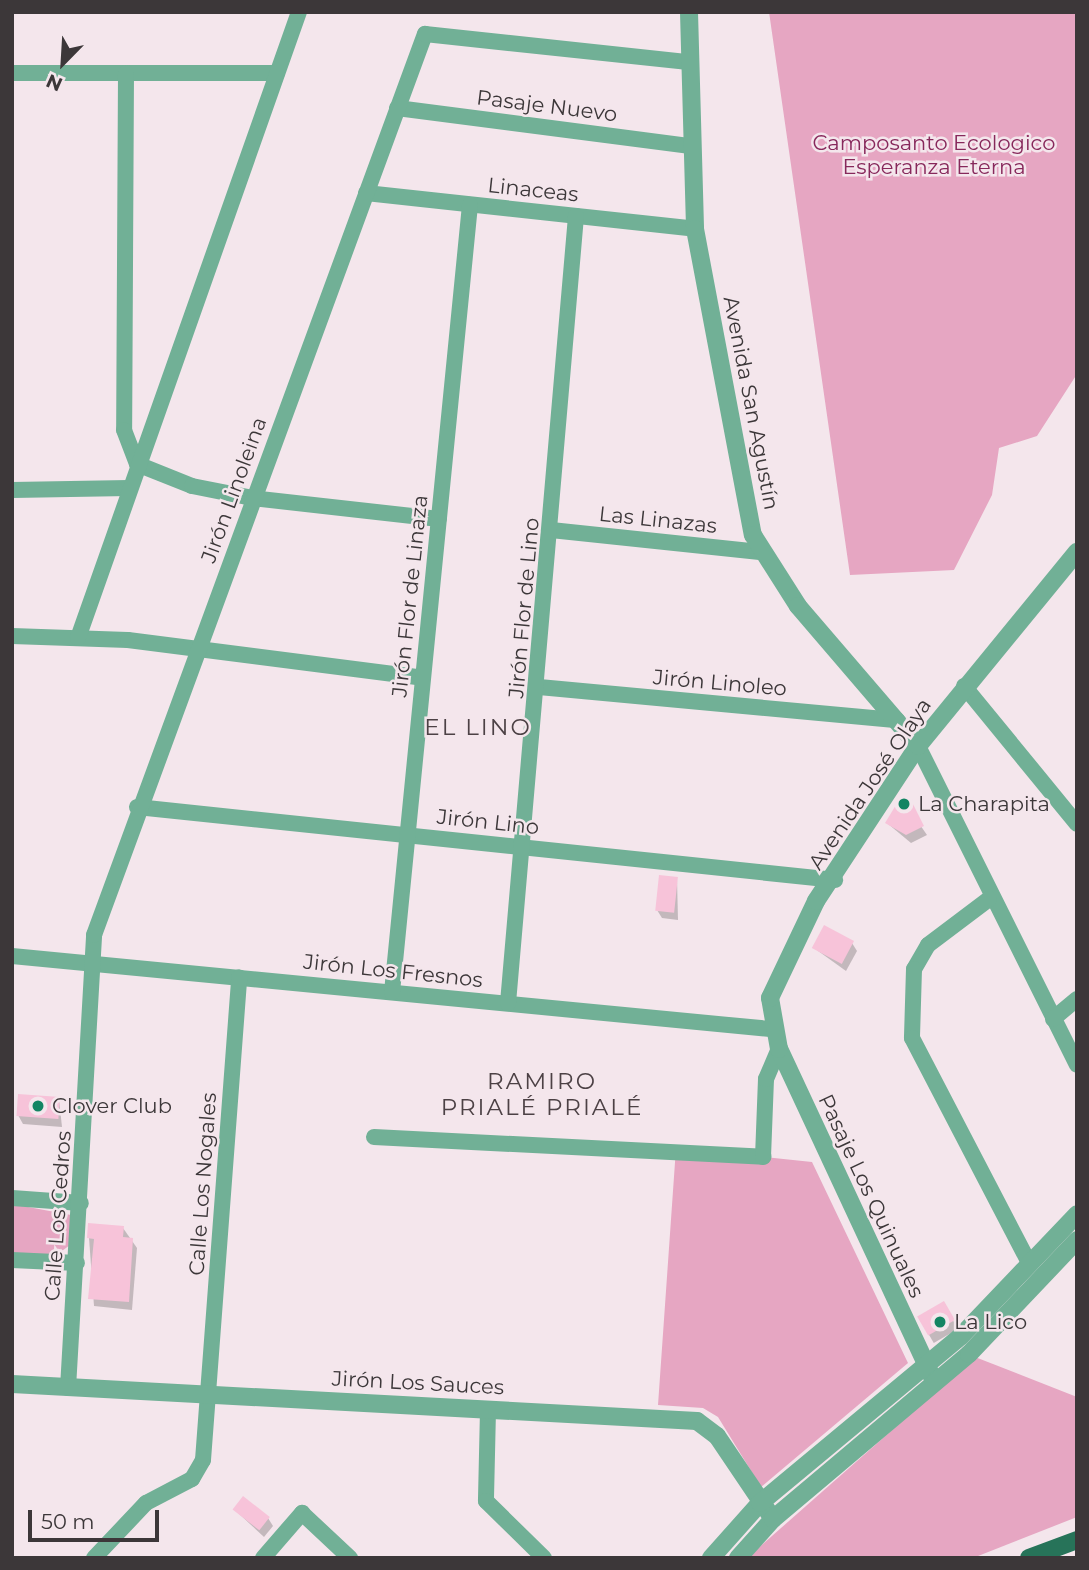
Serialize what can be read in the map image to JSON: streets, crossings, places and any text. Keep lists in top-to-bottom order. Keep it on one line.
{"streets":{"street":["Pasaje Nuevo","Linaceas","Avenida San Agustín","Jirón Linoleina","Las Linazas","Jirón Flor de Linaza","Jirón Flor de Lino","Jirón Linoleo","Avenida José Olaya","Jirón Lino","Jirón Los Fresnos","Calle Los Nogales","Pasaje Los Quinuales","Calle Los Cedros","Jirón Los Sauces"]},"crossings":[["Pasaje Nuevo","Avenida San Agustín"],["Pasaje Nuevo","Jirón Linoleina"],["Linaceas","Avenida San Agustín"],["Linaceas","Jirón Linoleina"],["Linaceas","Jirón Flor de Linaza"],["Linaceas","Jirón Flor de Lino"],["Avenida San Agustín","Jirón Linoleina"],["Avenida San Agustín","Las Linazas"],["Avenida San Agustín","Jirón Linoleo"],["Avenida San Agustín","Avenida José Olaya"],["Jirón Linoleina","Jirón Lino"],["Jirón Linoleina","Jirón Los Fresnos"],["Jirón Linoleina","Calle Los Cedros"],["Las Linazas","Jirón Flor de Lino"],["Jirón Flor de Linaza","Jirón Lino"],["Jirón Flor de Linaza","Jirón Los Fresnos"],["Jirón Flor de Lino","Jirón Linoleo"],["Jirón Flor de Lino","Jirón Lino"],["Jirón Flor de Lino","Jirón Los Fresnos"],["Avenida José Olaya","Jirón Lino"],["Avenida José Olaya","Jirón Los Fresnos"],["Avenida José Olaya","Pasaje Los Quinuales"],["Jirón Los Fresnos","Calle Los Nogales"],["Jirón Los Fresnos","Pasaje Los Quinuales"],["Jirón Los Fresnos","Calle Los Cedros"],["Calle Los Nogales","Jirón Los Sauces"],["Calle Los Cedros","Jirón Los Sauces"]],"districts":["EL LINO","RAMIRO PRIALÉ PRIALÉ"],"parks":["Camposanto Ecologico Esperanza Eterna"],"places":["La Charapita","Clover Club","La Lico"],"scale_bar":"50 m","north":"bottom left"}
